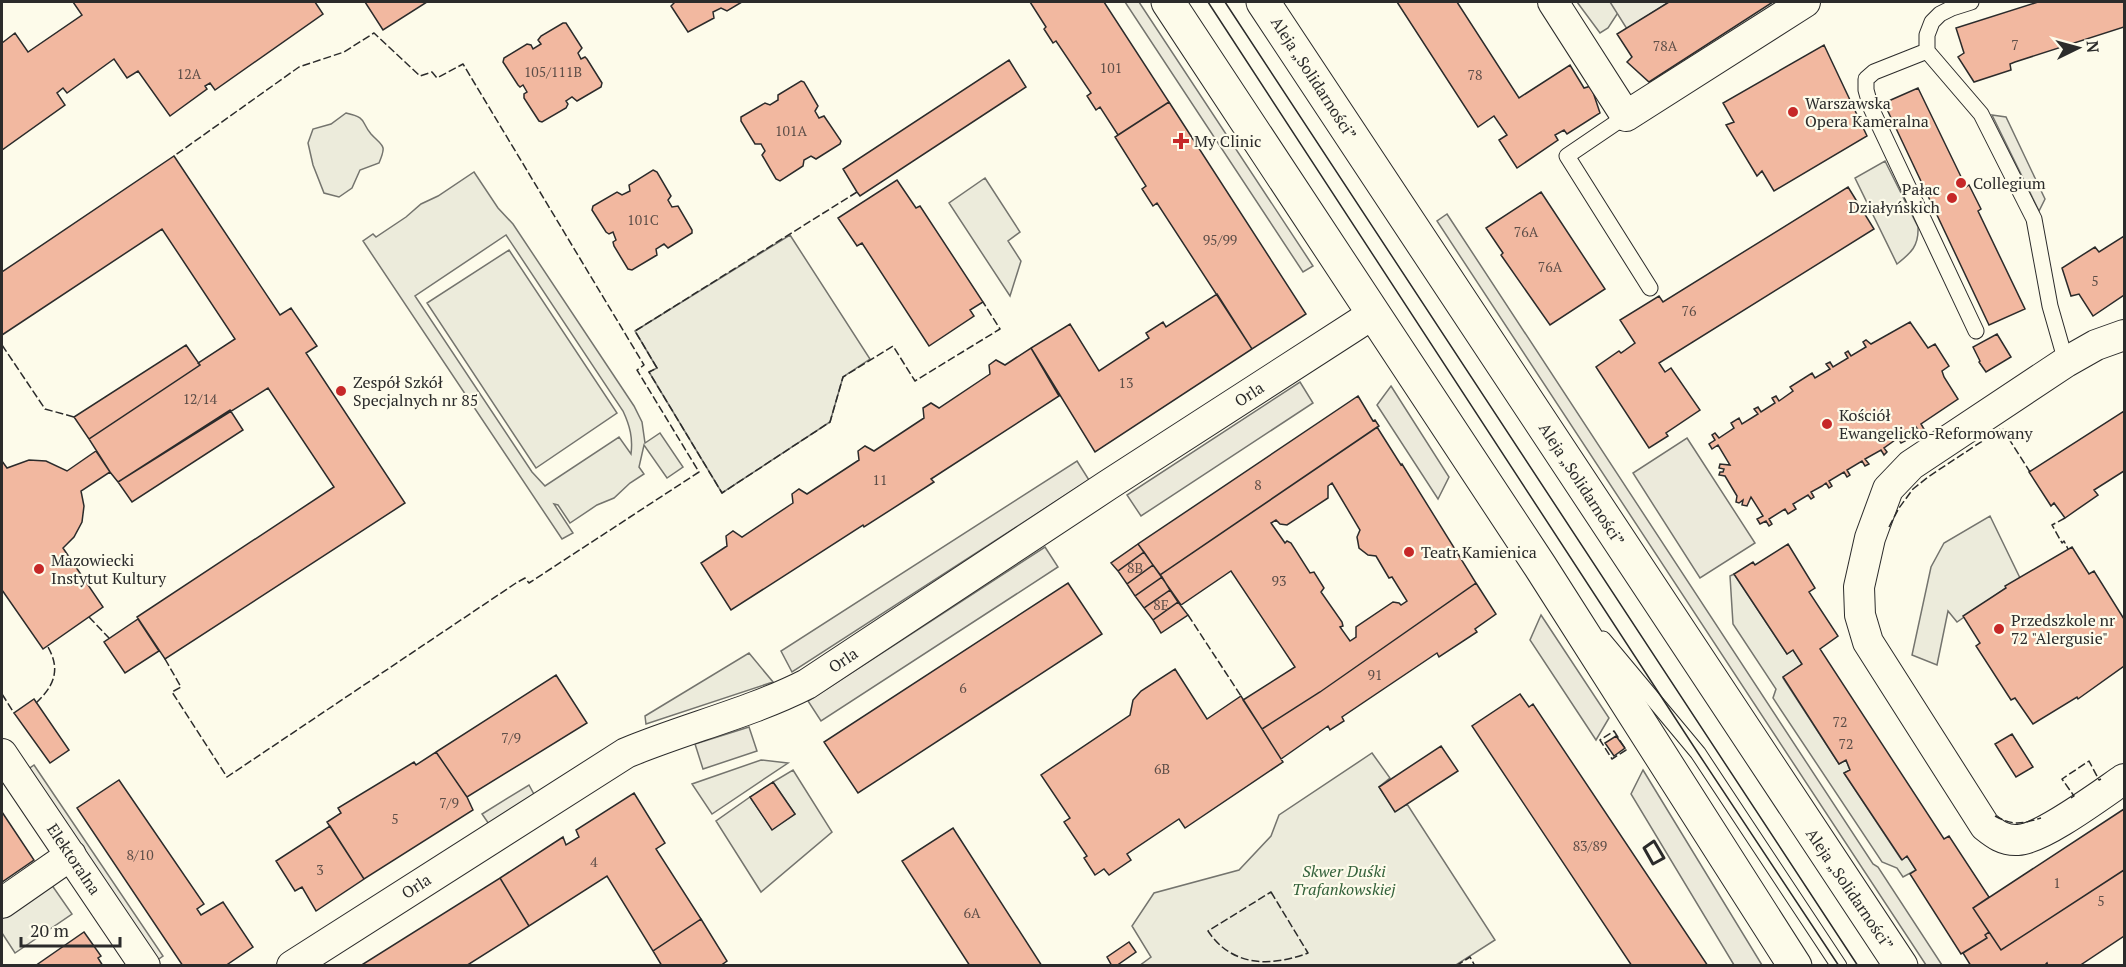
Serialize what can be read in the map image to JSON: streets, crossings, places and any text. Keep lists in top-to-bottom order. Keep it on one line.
{"streets":{"main road":["Aleja „Solidarności”"],"street":["Orla","Elektoralna"]},"parks":["Skwer Duśki Trafankowskiej"],"places":{"other":["Warszawska Opera Kameralna","Collegium","Pałac Działyńskich","Zespół Szkół Specjalnych nr 85","Kościół Ewangelicko-Reformowany","Teatr Kamienica","Mazowiecki Instytut Kultury","Przedszkole nr 72 \"Alergusie\""],"health":["My Clinic"]},"house_numbers":["7","78A","101","105/111B","12A","78","101A","101C","76A","95/99","76A","5","76","13","12/14","11","8","8B","93","8E","91","6","72","7/9","72","6B","7/9","5","83/89","8/10","4","3","1","5","6A"],"scale_bar":"20 m","north":"right"}
